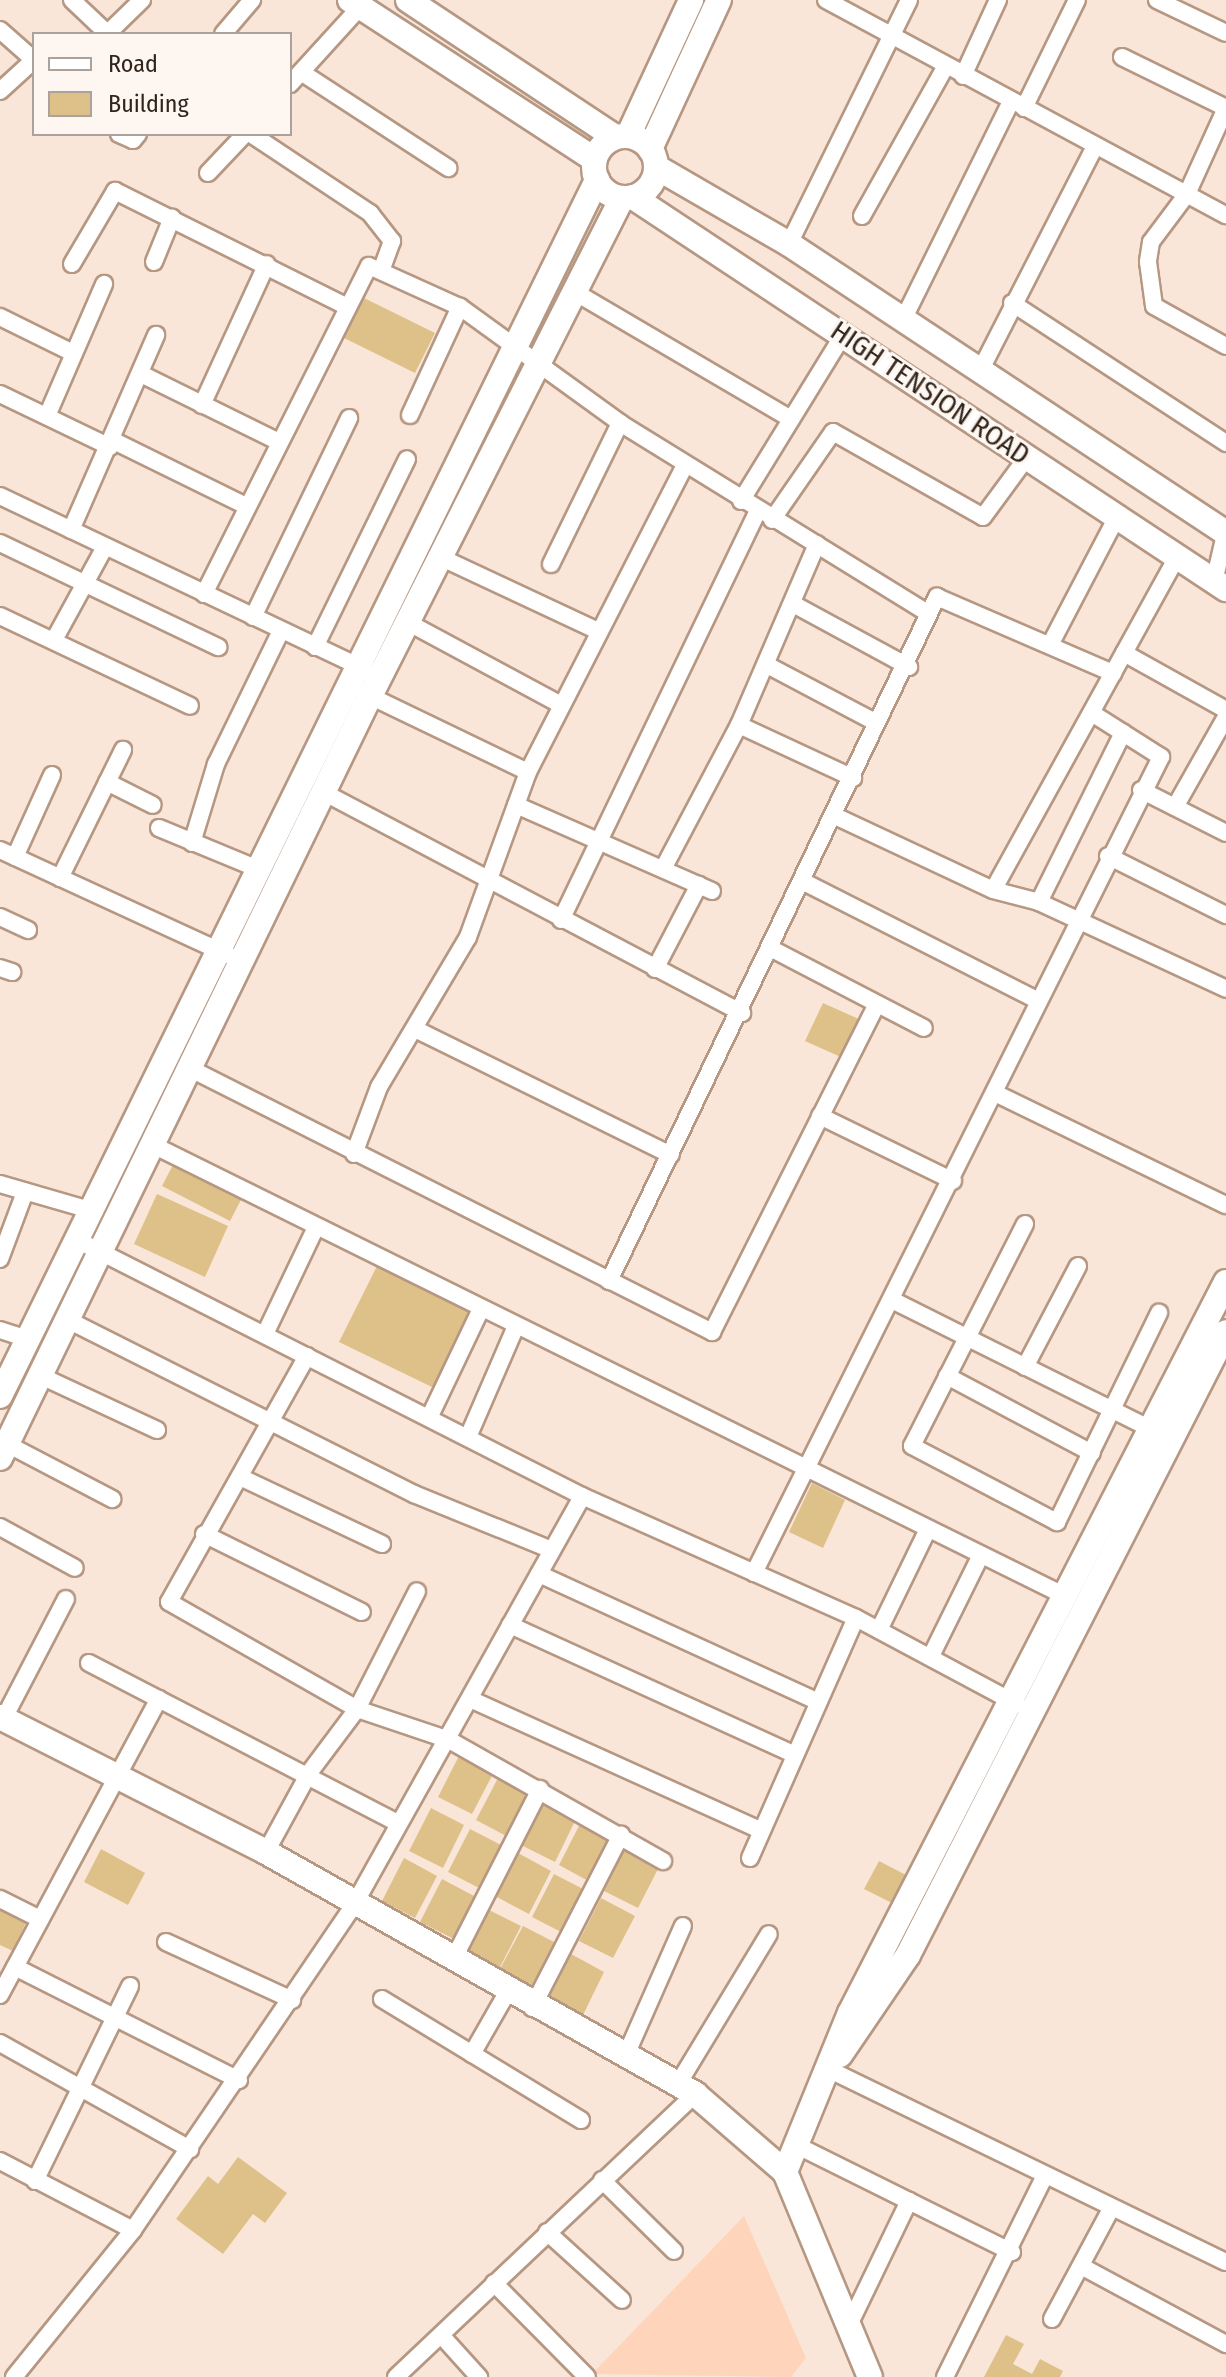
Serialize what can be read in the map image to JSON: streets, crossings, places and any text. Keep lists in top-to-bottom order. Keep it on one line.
{"streets":{"street":["HIGH TENSION ROAD"]},"legend":["Road","Building"]}
